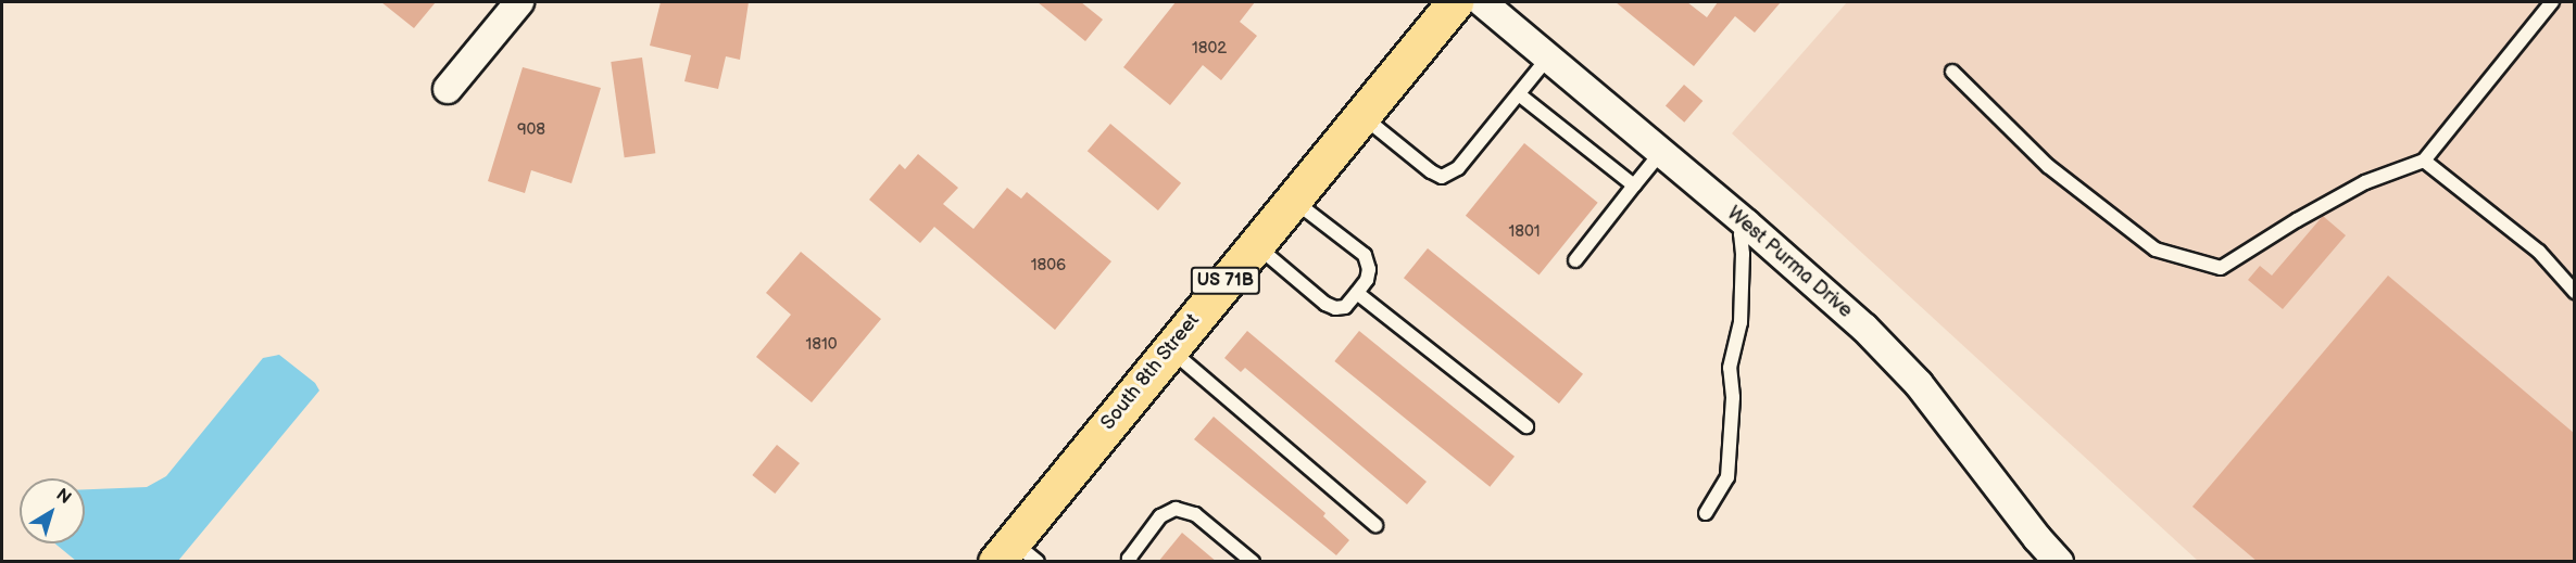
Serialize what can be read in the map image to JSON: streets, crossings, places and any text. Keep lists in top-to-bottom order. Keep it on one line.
{"streets":{"main road":["US 71B","South 8th Street"],"street":["West Purma Drive"]},"house_numbers":["1802","908","1801","1806","1810"],"north":"top right"}
